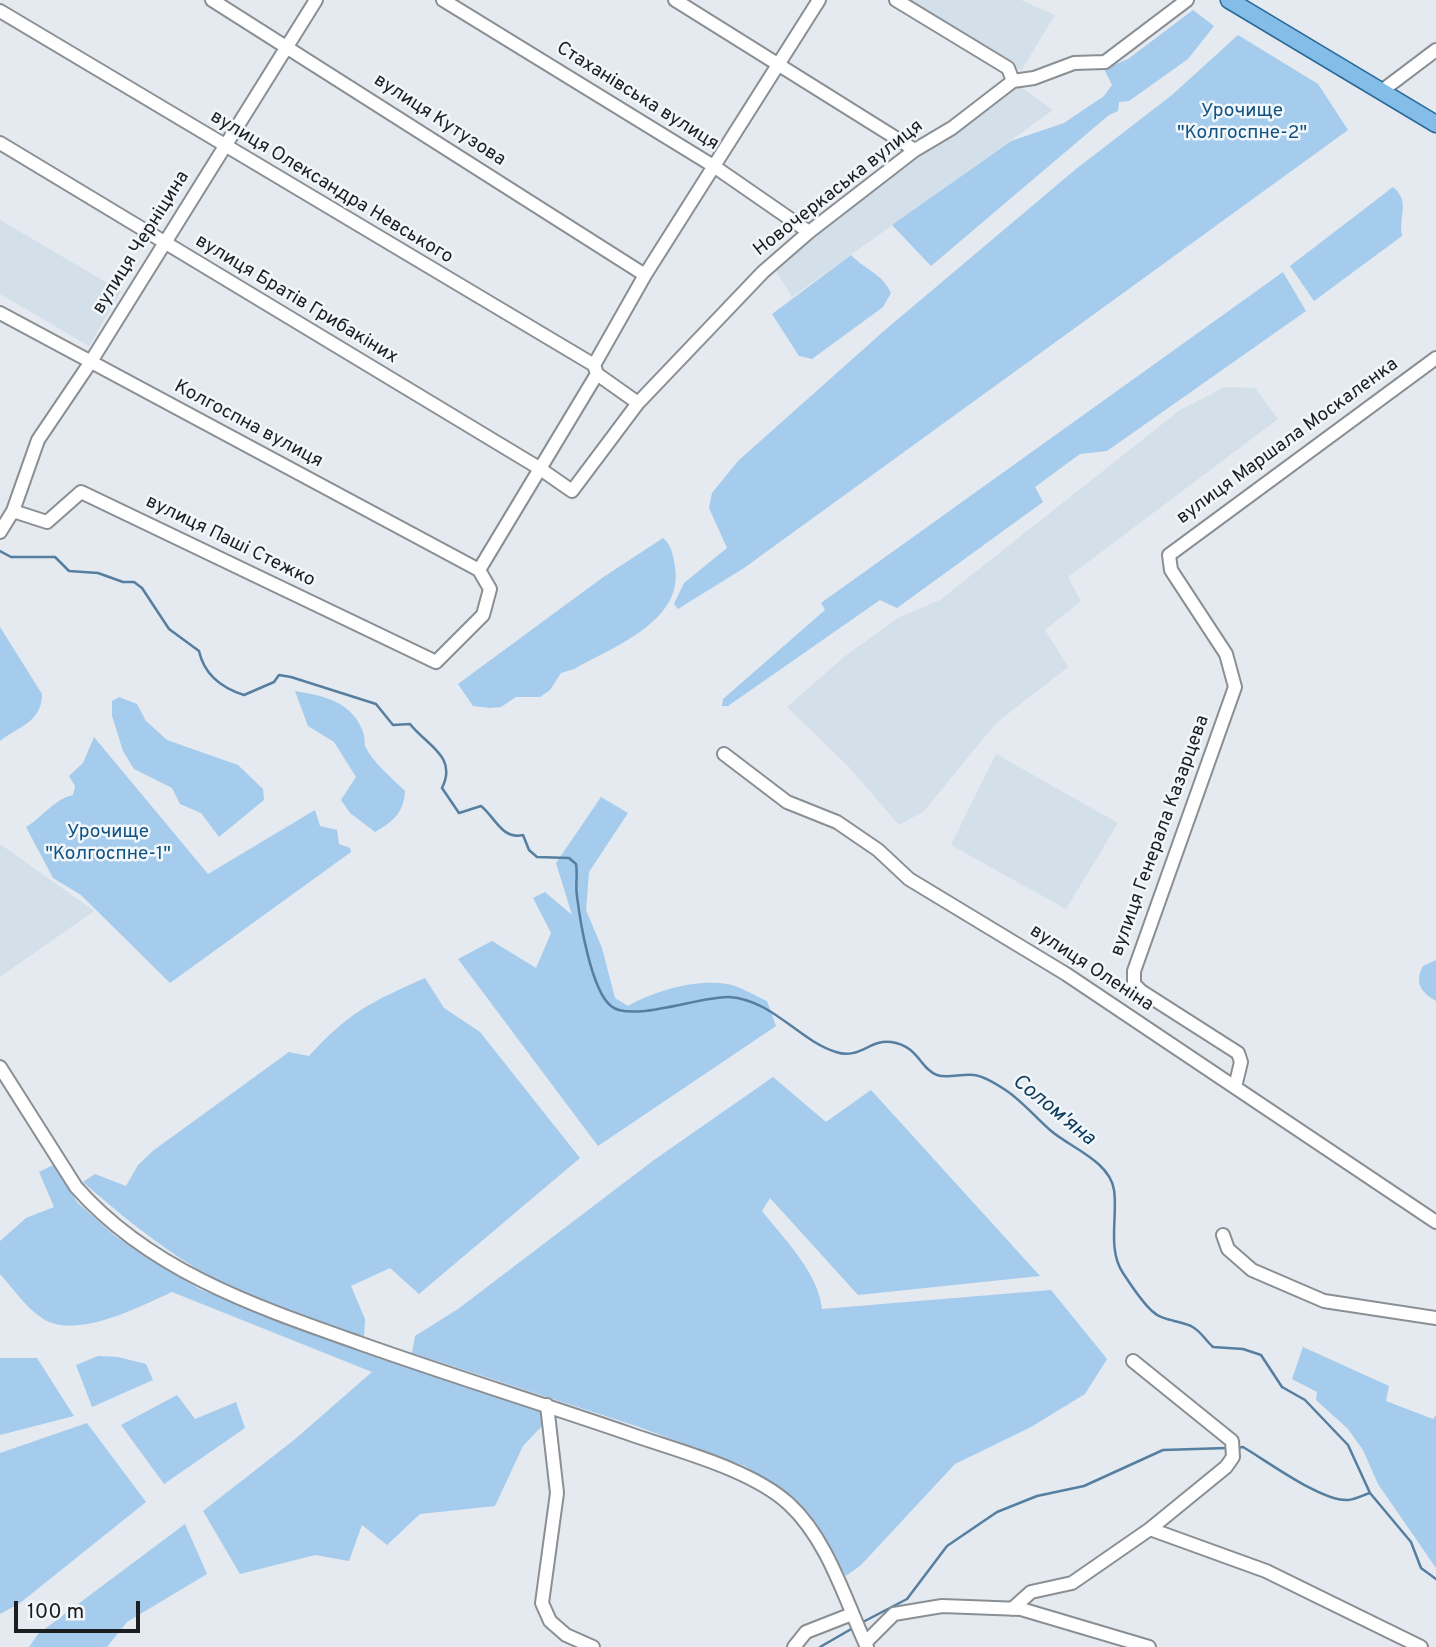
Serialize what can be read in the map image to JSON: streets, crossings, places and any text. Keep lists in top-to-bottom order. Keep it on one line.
{"streets":{"street":["Стаханівська вулиця","вулиця Кутузова","вулиця Олександра Невського","Новочеркаська вулиця","вулиця Черніцина","вулиця Братів Грибакіних","Колгоспна вулиця","вулиця Маршала Москаленка","вулиця Паші Стежко","вулиця Генерала Казарцева","вулиця Оленіна"]},"crossings":[["Стаханівська вулиця","Новочеркаська вулиця"],["вулиця Кутузова","вулиця Черніцина"],["вулиця Олександра Невського","Новочеркаська вулиця"],["вулиця Олександра Невського","вулиця Черніцина"],["Новочеркаська вулиця","вулиця Братів Грибакіних"],["вулиця Черніцина","вулиця Братів Грибакіних"],["вулиця Черніцина","Колгоспна вулиця"],["вулиця Черніцина","вулиця Паші Стежко"],["Колгоспна вулиця","вулиця Паші Стежко"],["вулиця Маршала Москаленка","вулиця Генерала Казарцева"],["вулиця Генерала Казарцева","вулиця Оленіна"]],"water":["Солом'яна"],"parks":["Урочище \"Колгоспне-2\"","Урочище \"Колгоспне-1\""],"scale_bar":"100 m"}
